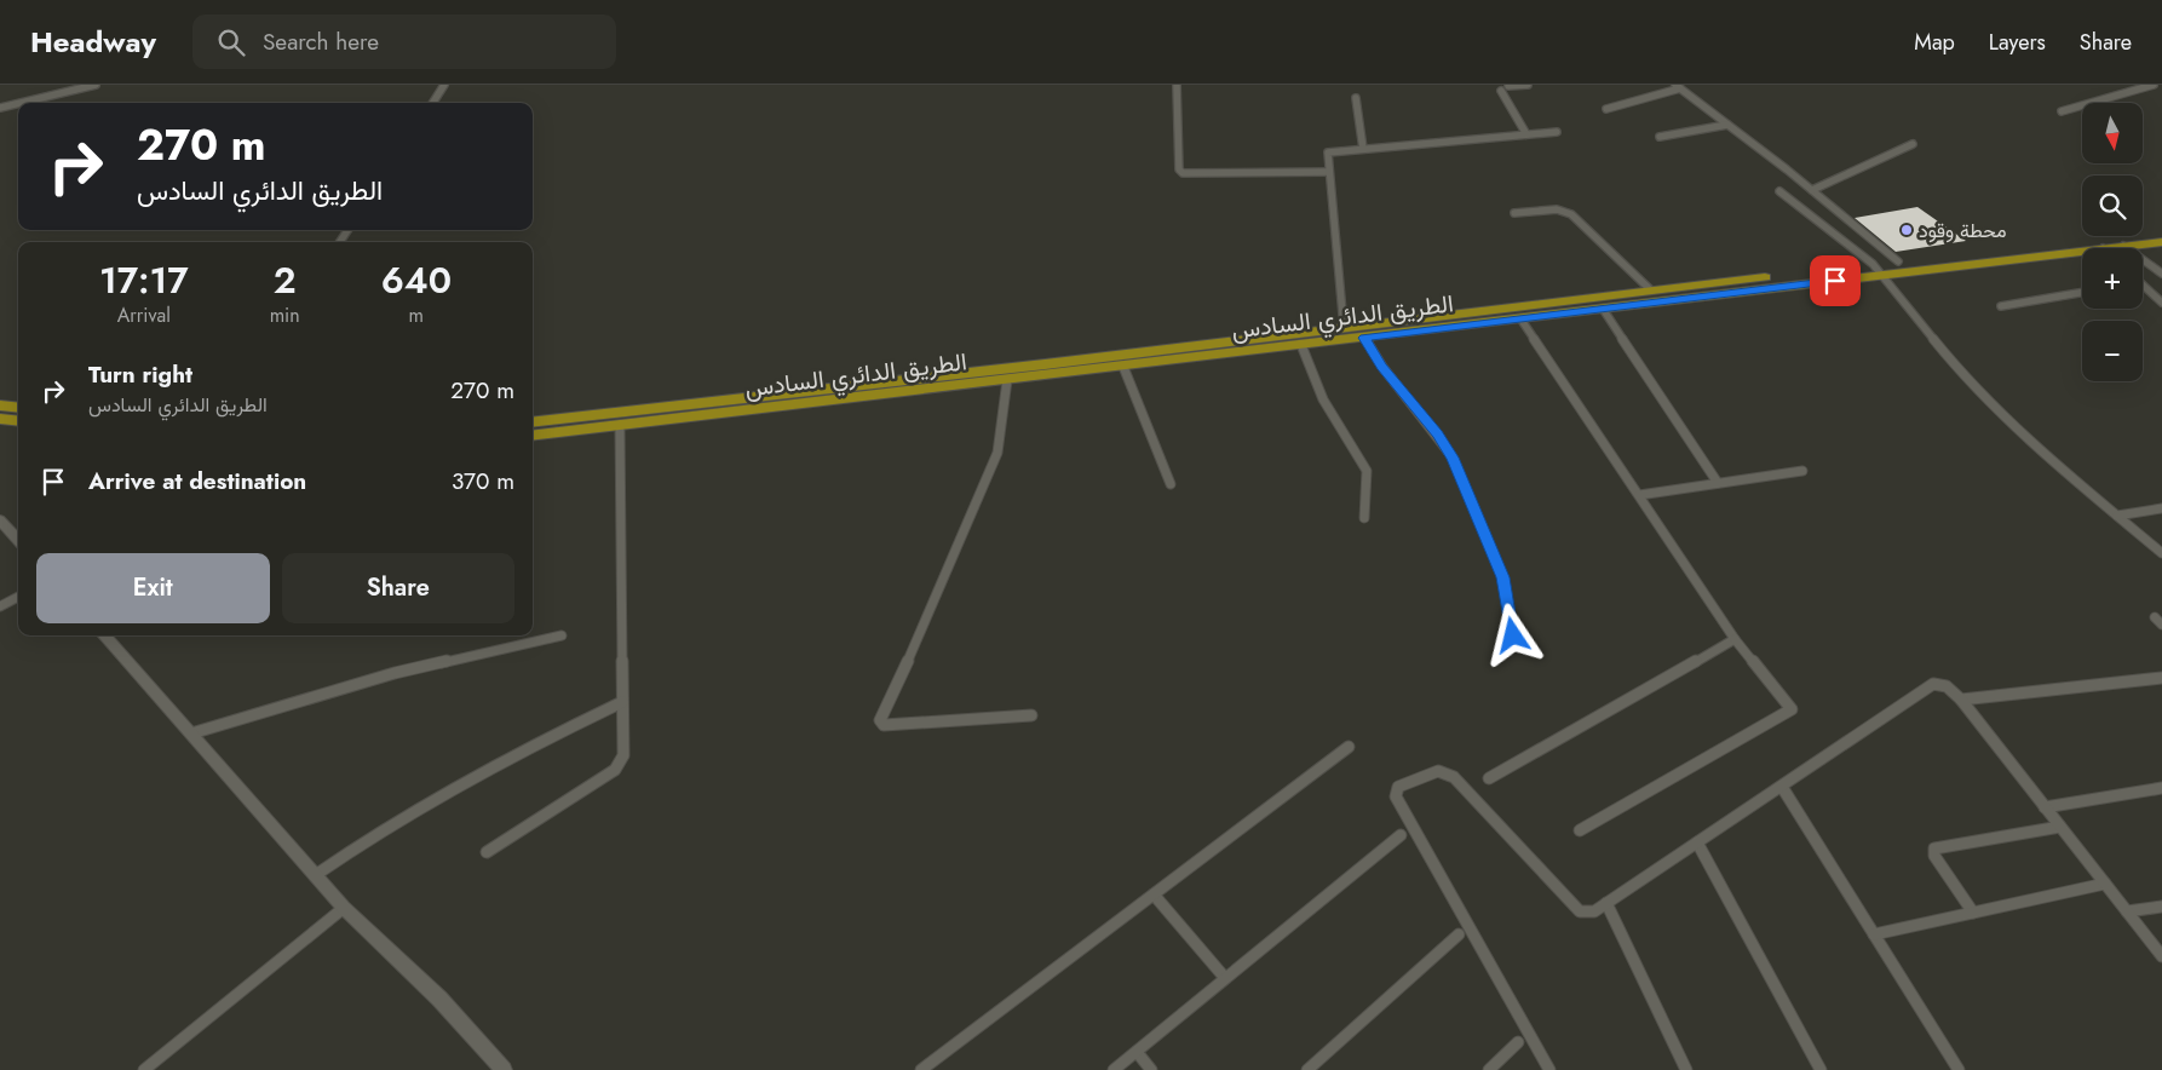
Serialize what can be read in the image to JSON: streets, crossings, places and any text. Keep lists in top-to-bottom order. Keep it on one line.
{"streets":{"highway":["الطريق الدائري السادس"]},"places":["محطة وقود"],"north":"bottom","page":{"header":"Headway","search":"Search here","nav":["Map","Layers","Share"],"map_buttons":["+","−"],"turn":["270 m","الطريق الدائري السادس"],"eta":["17:17","Arrival","2","min","640","m"],"list":[{"name":"Turn right","note":"الطريق الدائري السادس","value":"270 m"},{"name":"Arrive at destination","value":"370 m"}],"buttons":["Exit","Share"]}}
